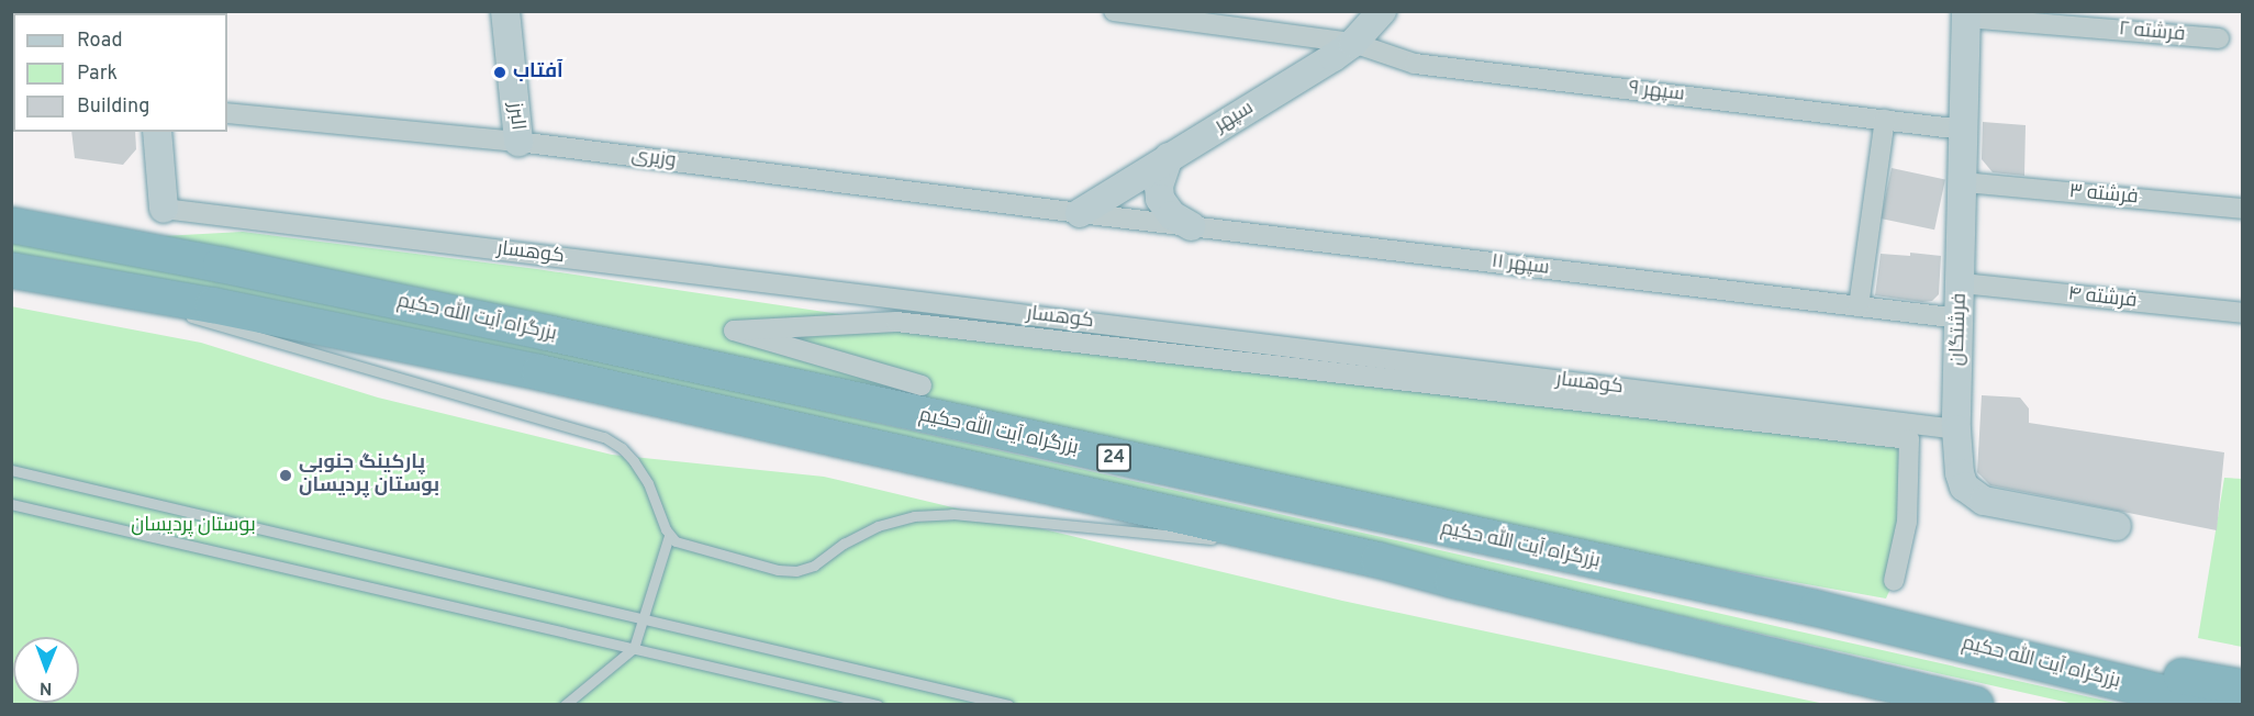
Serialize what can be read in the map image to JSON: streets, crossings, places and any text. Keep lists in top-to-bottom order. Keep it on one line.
{"streets":{"highway":["بزرگراه آیت الله حکیم","24"],"street":["فرشته ۲","سپهر ۹","البرز","سپهر","وزیری","فرشته ۳","کوهسار","سپهر ۱۱","فرشته ۴","فرشتگان"]},"crossings":[["فرشته ۲","فرشتگان"],["سپهر ۹","سپهر"],["سپهر ۹","فرشتگان"],["البرز","وزیری"],["سپهر","وزیری"],["سپهر","سپهر ۱۱"],["وزیری","سپهر ۱۱"],["فرشته ۳","فرشتگان"],["کوهسار","فرشتگان"],["سپهر ۱۱","فرشتگان"],["فرشته ۴","فرشتگان"]],"parks":["بوستان پردیسان"],"places":["آفتاب","پارکینگ جنوبی بوستان پردیسان"],"legend":["Road","Park","Building"],"north":"bottom"}
